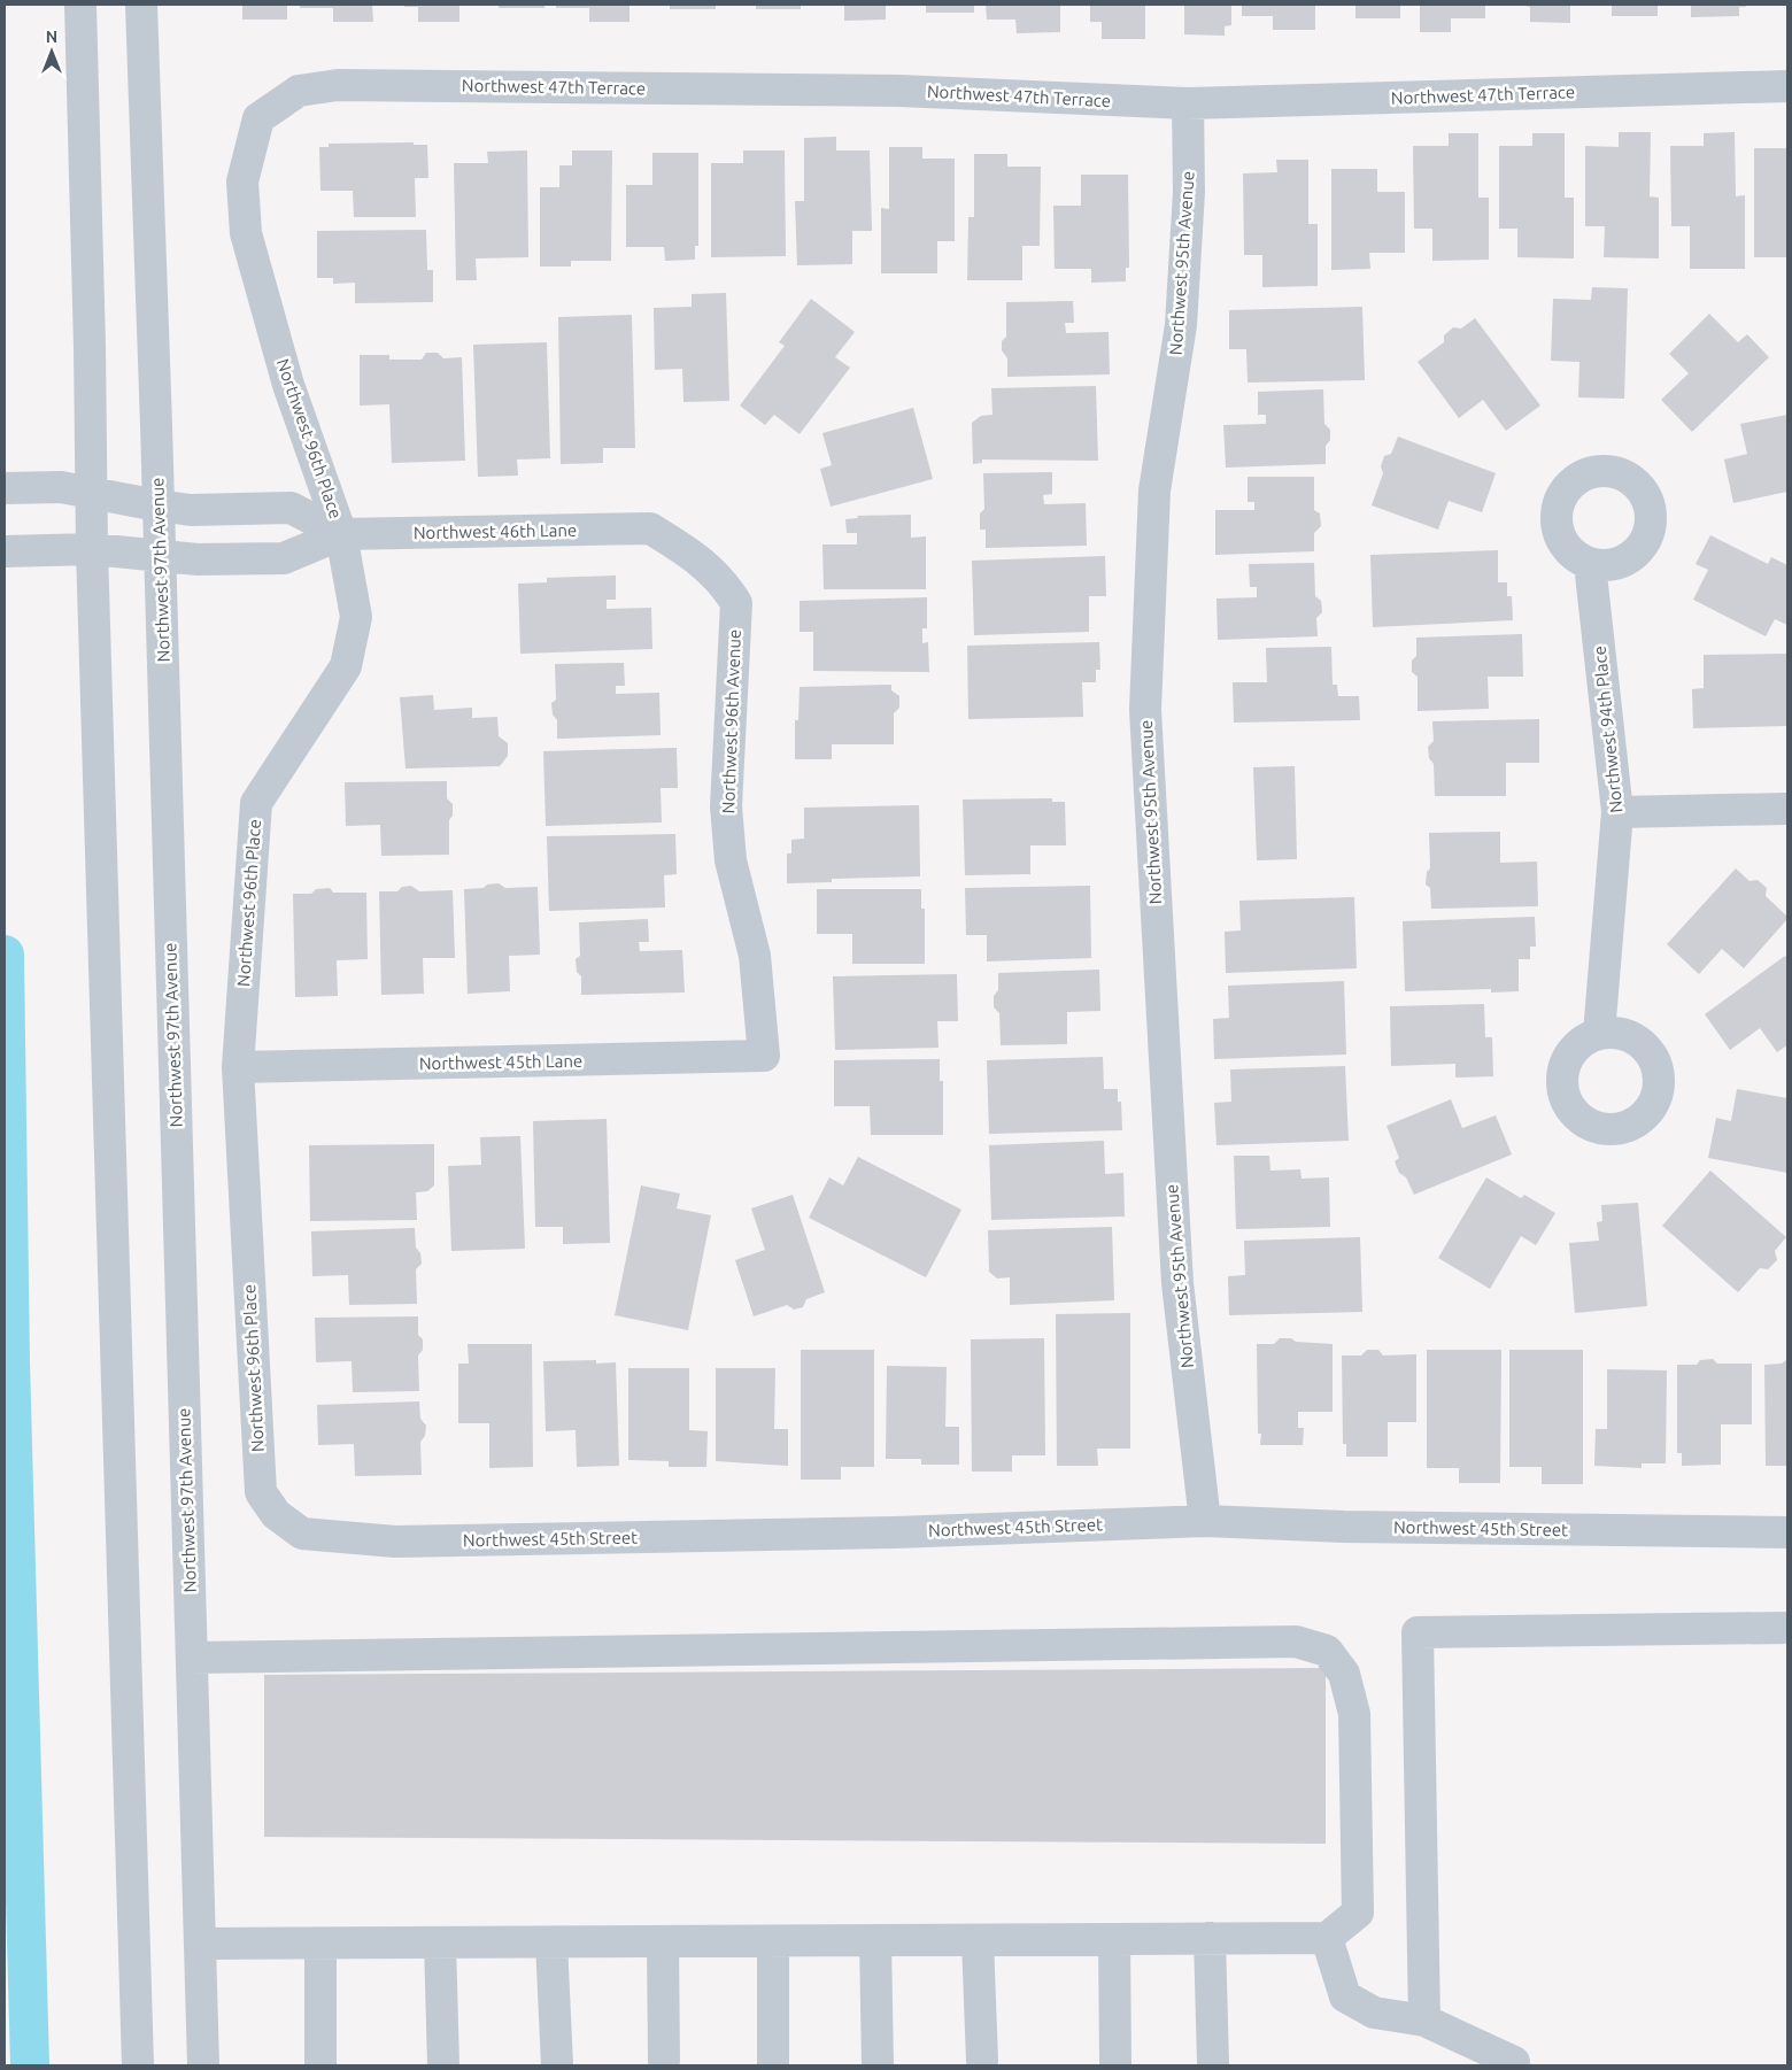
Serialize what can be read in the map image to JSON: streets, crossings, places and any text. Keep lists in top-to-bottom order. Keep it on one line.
{"streets":{"street":["Northwest 47th Terrace","Northwest 95th Avenue","Northwest 96th Place","Northwest 46th Lane","Northwest 97th Avenue","Northwest 96th Avenue","Northwest 94th Place","Northwest 45th Lane","Northwest 45th Street"]},"crossings":[["Northwest 47th Terrace","Northwest 95th Avenue"],["Northwest 47th Terrace","Northwest 96th Place"],["Northwest 95th Avenue","Northwest 45th Street"],["Northwest 96th Place","Northwest 46th Lane"],["Northwest 96th Place","Northwest 45th Lane"],["Northwest 96th Place","Northwest 45th Street"],["Northwest 46th Lane","Northwest 97th Avenue"],["Northwest 46th Lane","Northwest 96th Avenue"],["Northwest 96th Avenue","Northwest 45th Lane"]],"north":"top"}
